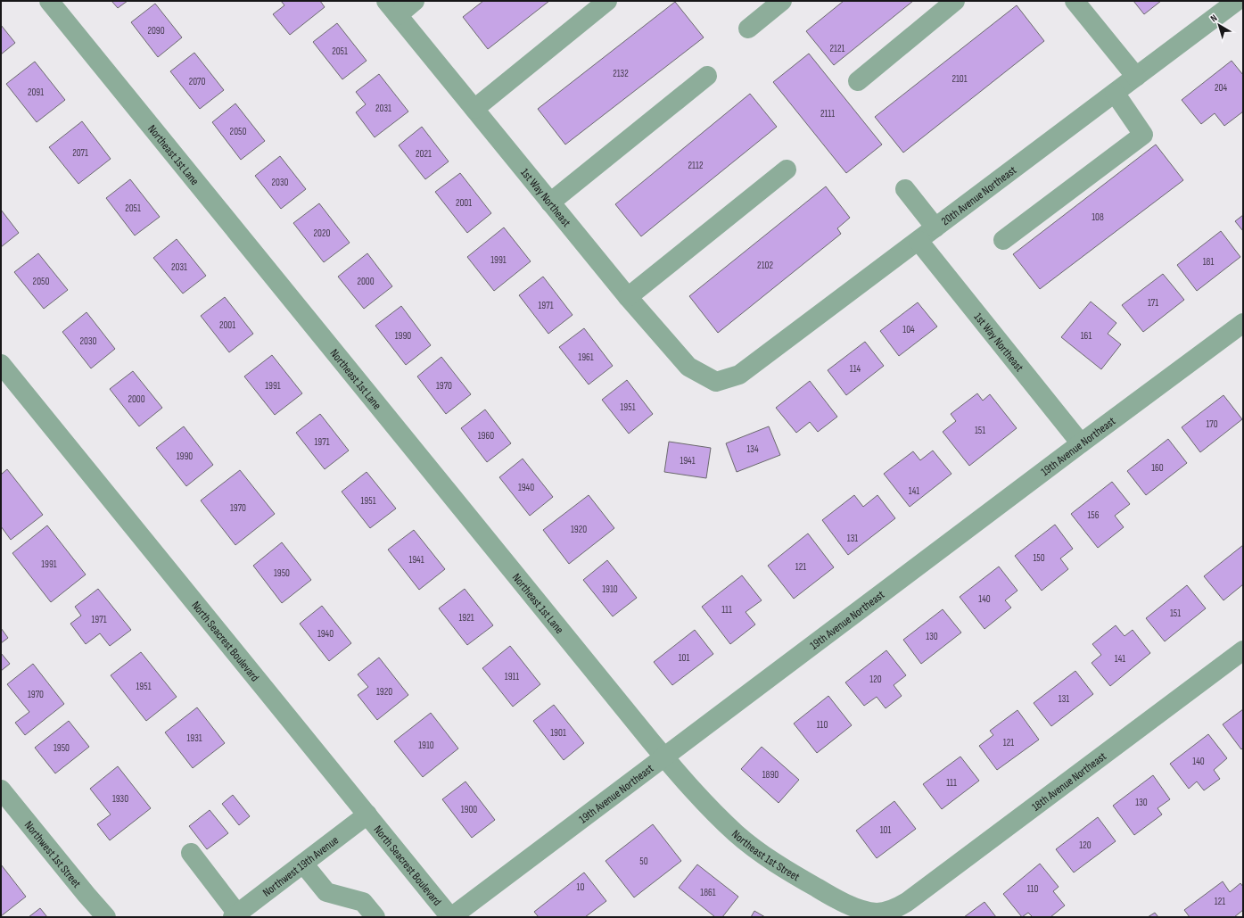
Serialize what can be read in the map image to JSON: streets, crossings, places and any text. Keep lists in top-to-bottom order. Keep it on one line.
{"streets":{"street":["Northeast 1st Lane","20th Avenue Northeast","1st Way Northeast","19th Avenue Northeast","North Seacrest Boulevard","18th Avenue Northeast","Northwest 1st Street","Northeast 1st Street","Northwest 19th Avenue"]},"crossings":[["Northeast 1st Lane","19th Avenue Northeast"],["Northeast 1st Lane","Northeast 1st Street"],["20th Avenue Northeast","1st Way Northeast"],["1st Way Northeast","19th Avenue Northeast"],["19th Avenue Northeast","North Seacrest Boulevard"],["19th Avenue Northeast","Northeast 1st Street"],["North Seacrest Boulevard","Northwest 19th Avenue"],["18th Avenue Northeast","Northeast 1st Street"]],"house_numbers":["2090","2121","2051","2132","2101","2070","204","2091","2031","2111","2050","2071","2021","2112","2030","2001","2051","108","2020","1991","181","2102","2031","2050","2000","171","1971","2001","104","1990","161","2030","1961","114","1991","1970","2000","1951","170","151","1960","1971","134","1990","1941","160","1940","141","1951","1970","156","1920","131","150","1941","1991","121","1950","1910","140","111","151","1921","1971","1940","130","101","141","1911","120","1951","1920","1970","131","110","1901","1931","121","1910","1950","140","1890","111","1930","130","1900","101","120","50","10","110","1861","121"],"north":"top left"}
